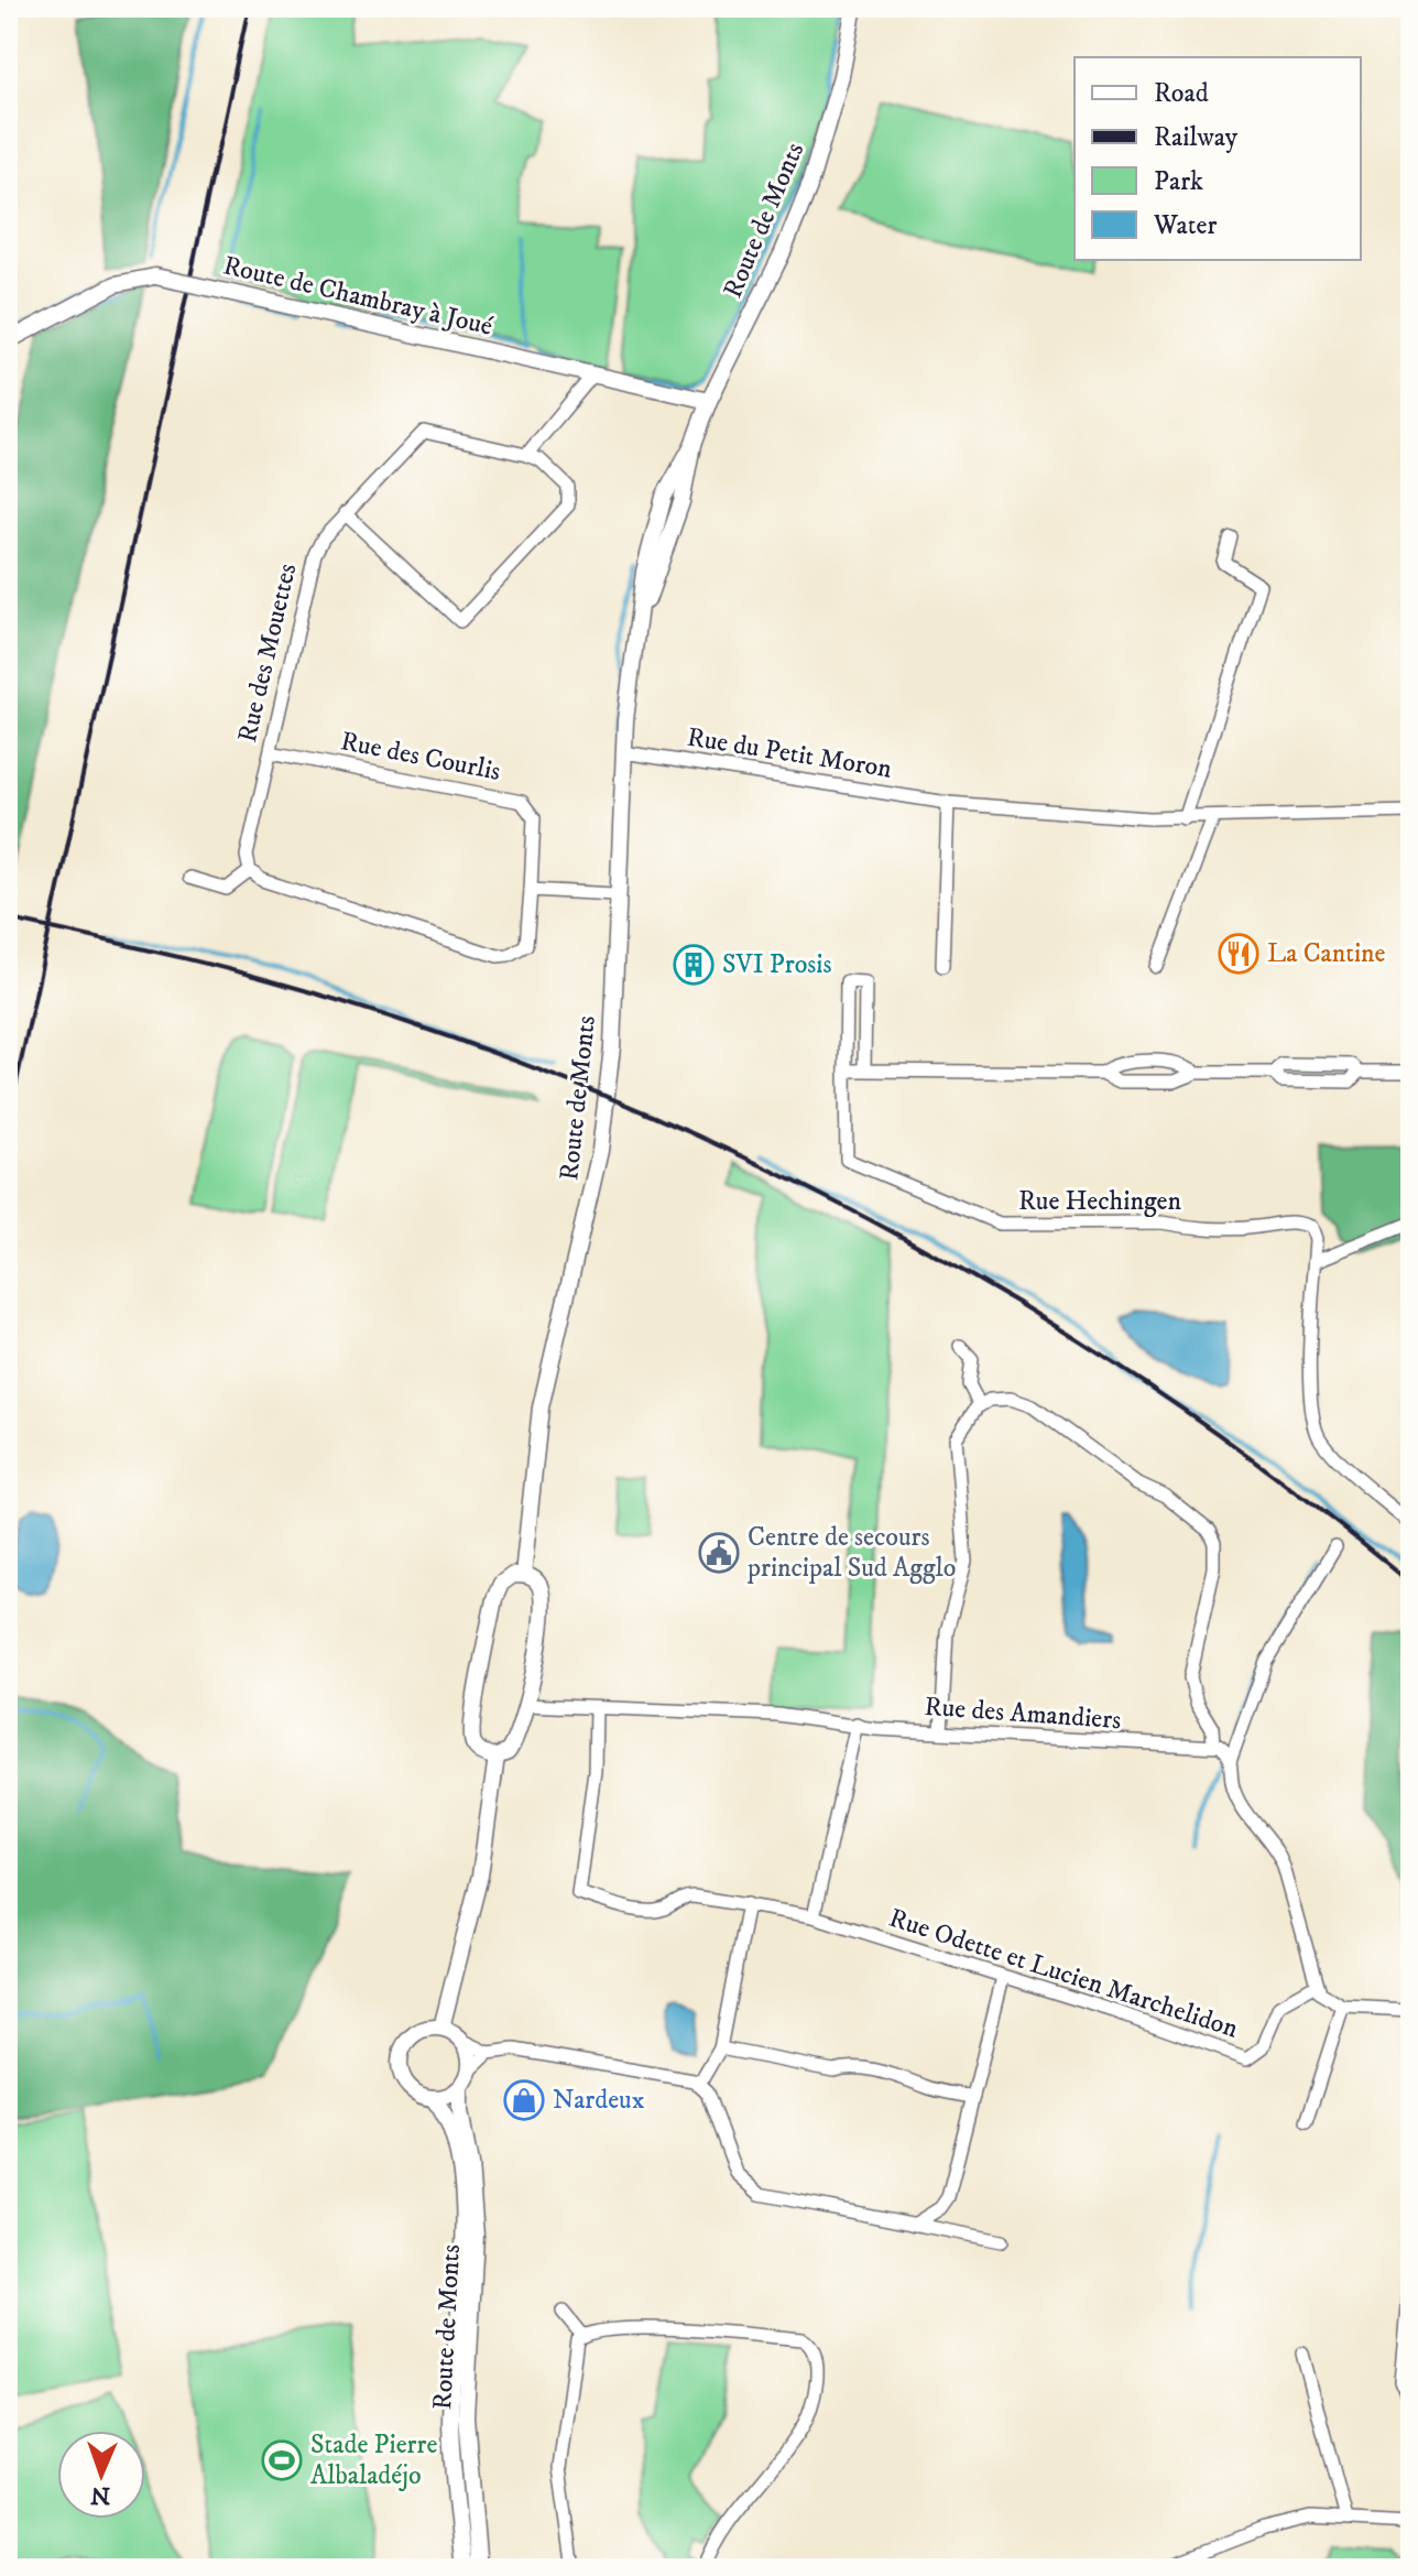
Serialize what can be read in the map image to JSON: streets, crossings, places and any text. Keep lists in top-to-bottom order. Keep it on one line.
{"streets":{"main road":["Route de Monts","Route de Chambray à Joué"],"street":["Rue des Mouettes","Rue du Petit Moron","Rue des Courlis","Rue Hechingen","Rue des Amandiers","Rue Odette et Lucien Marchelidon"]},"crossings":[["Route de Monts","Route de Chambray à Joué"],["Route de Monts","Rue du Petit Moron"],["Rue des Mouettes","Rue des Courlis"],["Rue des Amandiers","Rue Odette et Lucien Marchelidon"]],"places":{"restaurant":["La Cantine"],"building":["SVI Prosis"],"public building":["Centre de secours principal Sud Agglo"],"shop":["Nardeux"],"sports":["Stade Pierre Albaladéjo"]},"legend":["Road","Railway","Park","Water"],"north":"bottom"}
